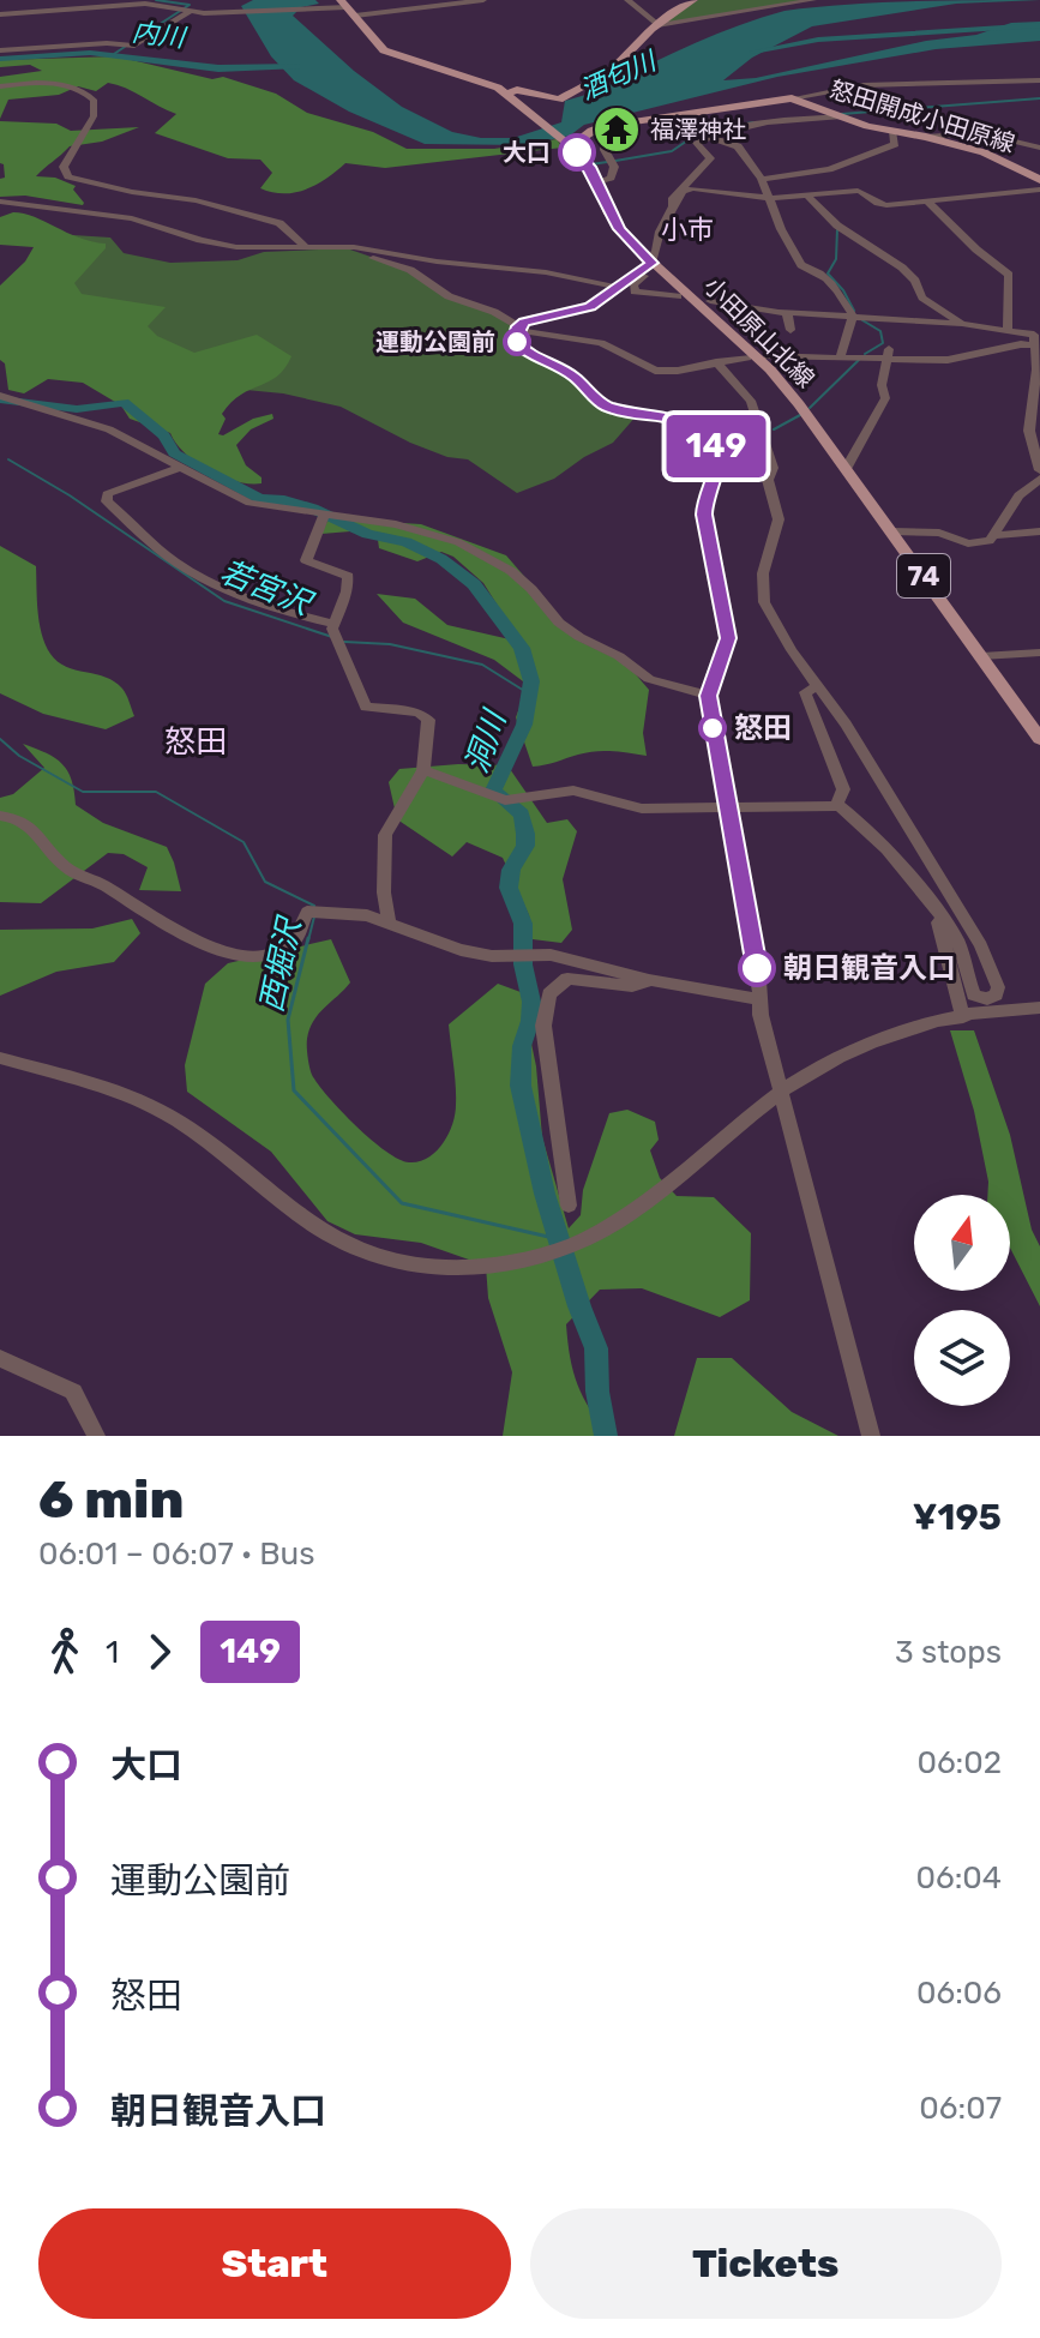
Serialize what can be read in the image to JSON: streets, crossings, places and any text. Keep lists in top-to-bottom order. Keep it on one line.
{"streets":{"main road":["怒田開成小田原線","小田原山北線","74"]},"crossings":[["怒田開成小田原線","小田原山北線"]],"districts":["小市","怒田"],"water":["内川","酒匂川","若宮沢","洞川","西堀沢"],"places":{"temple":["福澤神社"],"other":["大口","運動公園前","怒田","朝日観音入口"]},"lines":["bus line 149"],"north":"top","page":{"on_map":"149","heading":["6 min","06:01 – 06:07 · Bus","¥195"],"legs":["1","149","3 stops"],"list":[{"name":"大口","value":"06:02"},{"name":"運動公園前","value":"06:04"},{"name":"怒田","value":"06:06"},{"name":"朝日観音入口","value":"06:07"}],"buttons":["Start","Tickets"]}}
